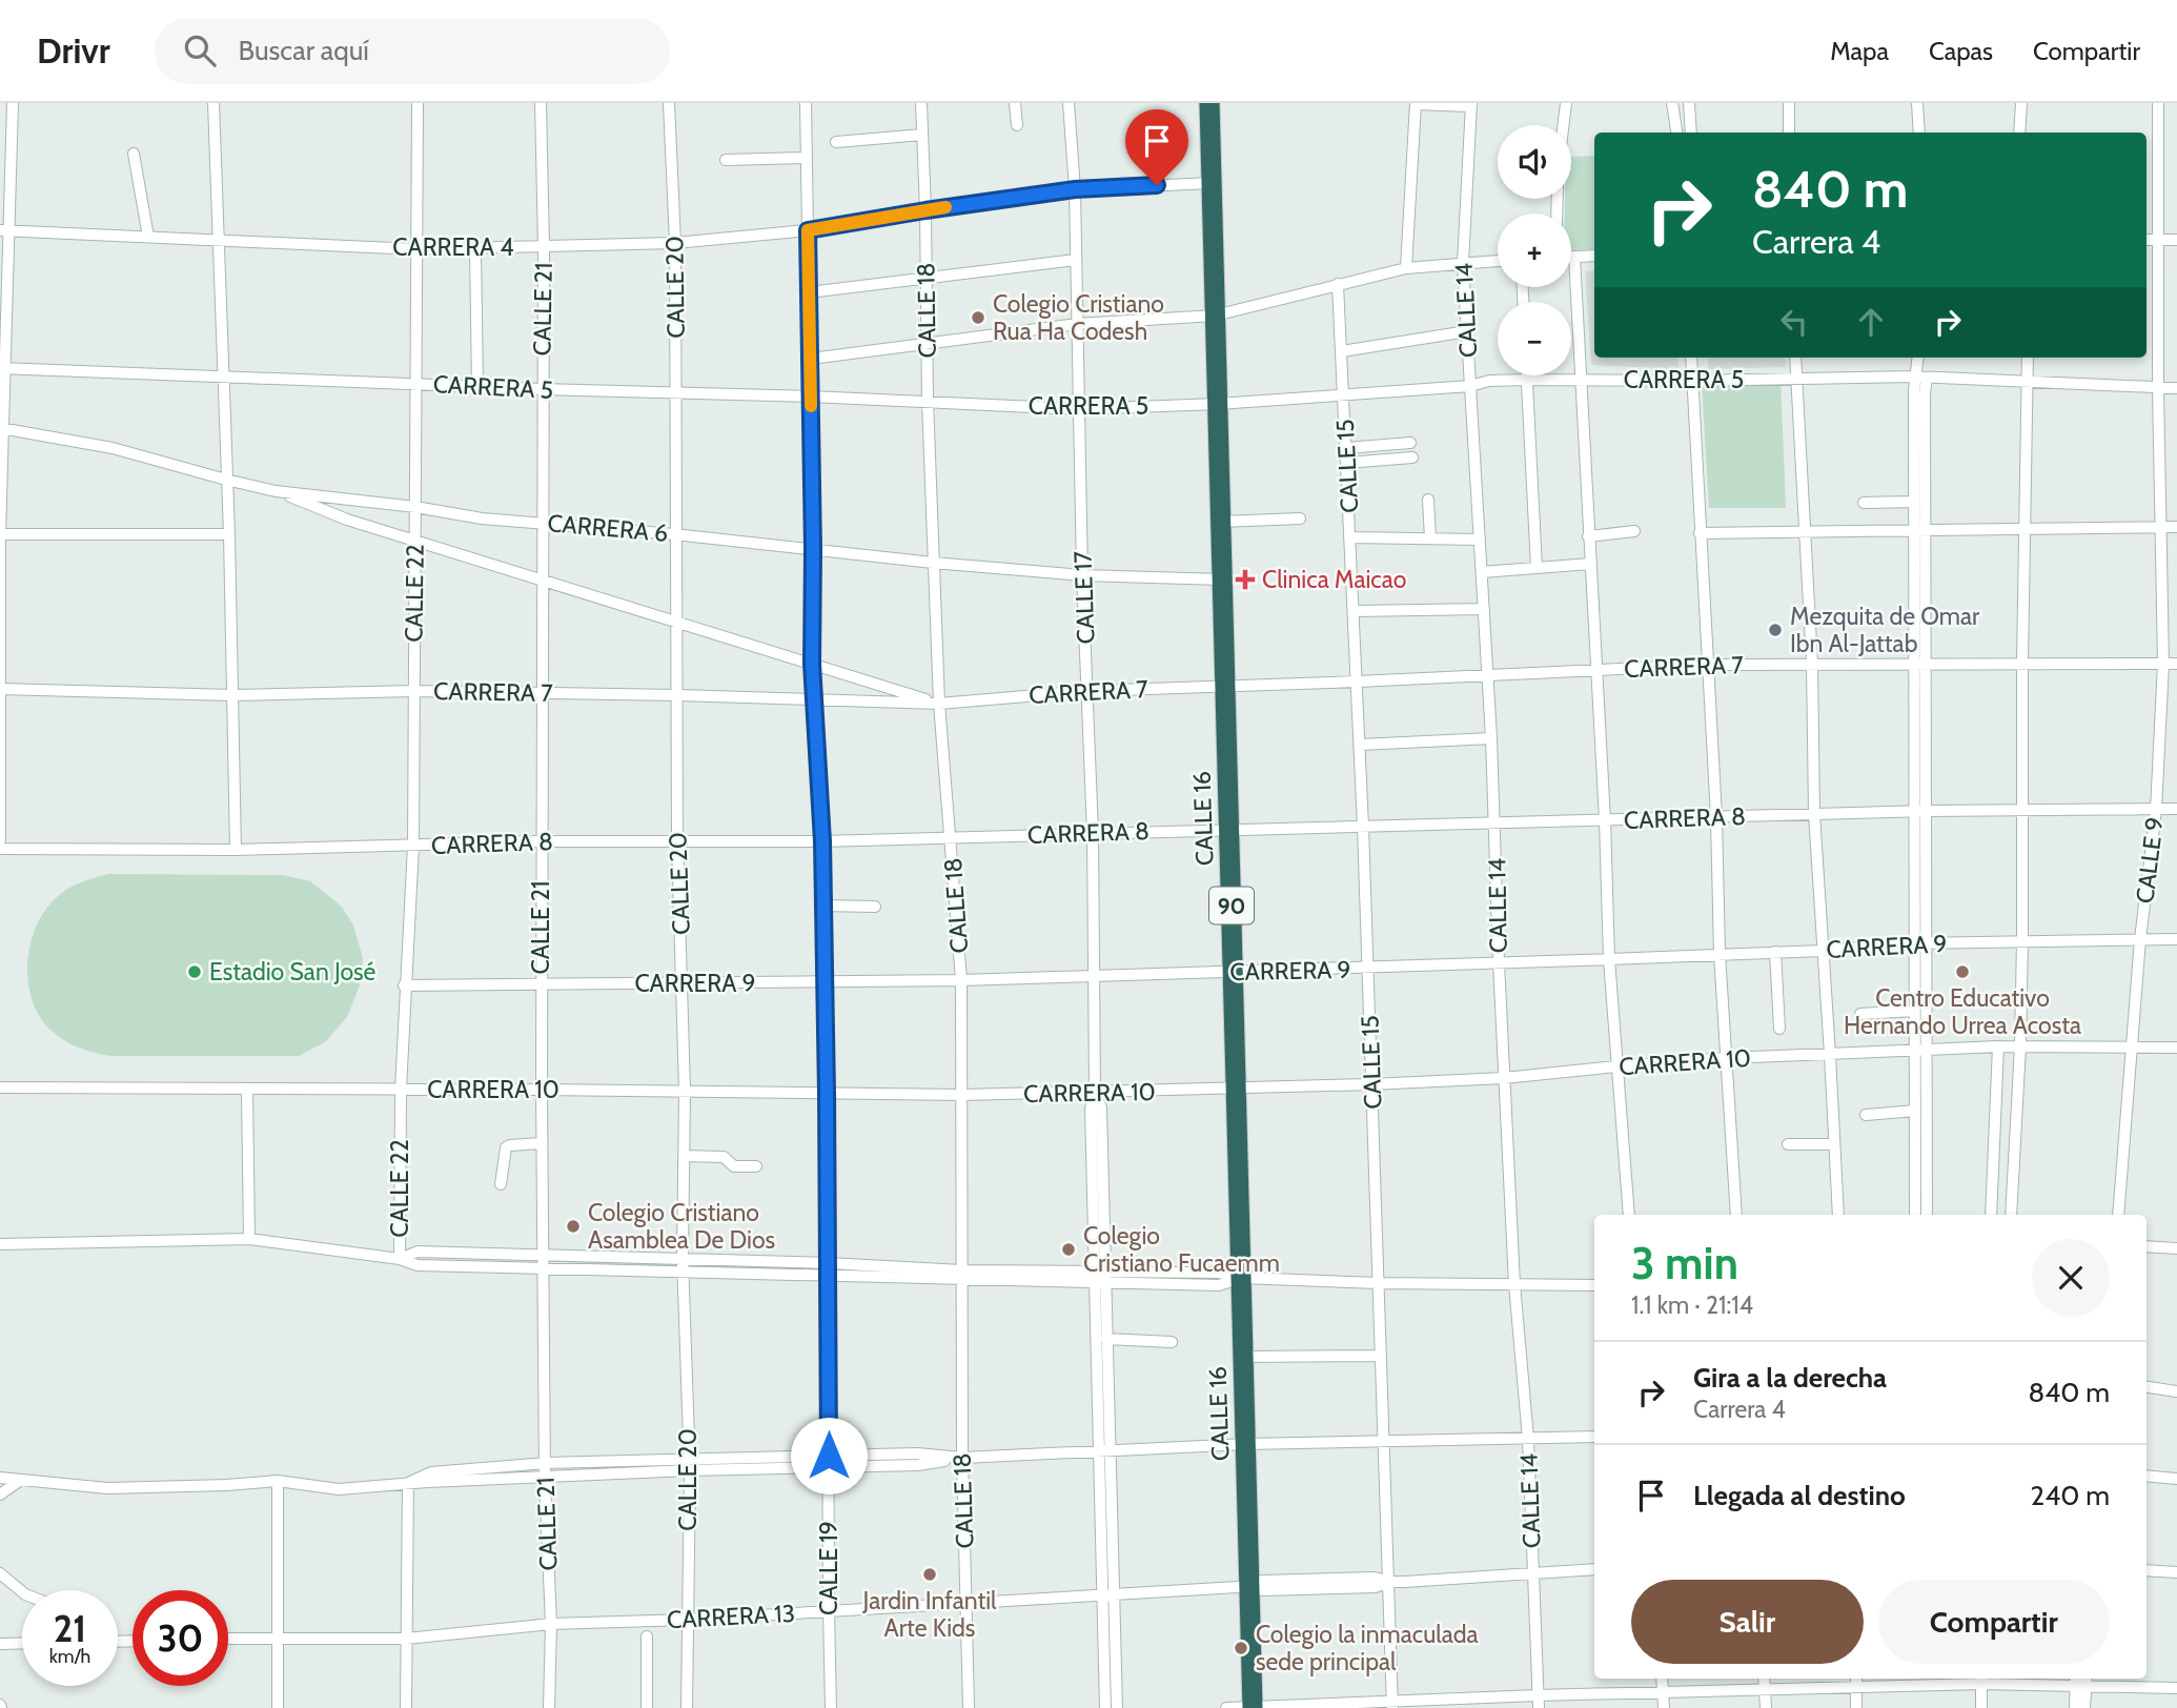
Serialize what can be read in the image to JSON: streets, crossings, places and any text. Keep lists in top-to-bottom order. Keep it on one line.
{"streets":{"highway":["CALLE 16","90"],"street":["CARRERA 4","CALLE 20","CALLE 21","CALLE 18","CALLE 14","CARRERA 5","CALLE 15","CARRERA 6","CALLE 22","CALLE 17","CARRERA 7","CARRERA 8","CALLE 9","CARRERA 9","CARRERA 10","CALLE 19","CARRERA 13"]},"crossings":[["CARRERA 4","CALLE 20"],["CARRERA 4","CALLE 21"],["CARRERA 4","CALLE 18"],["CARRERA 4","CALLE 22"],["CARRERA 4","CALLE 17"],["CARRERA 4","CALLE 16"],["CARRERA 4","CALLE 19"],["CALLE 20","CARRERA 5"],["CALLE 20","CARRERA 6"],["CALLE 20","CARRERA 7"],["CALLE 20","CARRERA 8"],["CALLE 20","CARRERA 9"],["CALLE 20","CARRERA 10"],["CALLE 20","CARRERA 13"],["CALLE 21","CARRERA 5"],["CALLE 21","CARRERA 6"],["CALLE 21","CARRERA 7"],["CALLE 21","CARRERA 8"],["CALLE 21","CARRERA 9"],["CALLE 21","CARRERA 10"],["CALLE 21","CARRERA 13"],["CALLE 18","CARRERA 5"],["CALLE 18","CARRERA 6"],["CALLE 18","CARRERA 7"],["CALLE 18","CARRERA 8"],["CALLE 18","CARRERA 9"],["CALLE 18","CARRERA 10"],["CALLE 18","CARRERA 13"],["CALLE 14","CARRERA 5"],["CALLE 14","CARRERA 7"],["CALLE 14","CARRERA 8"],["CALLE 14","CARRERA 9"],["CALLE 14","CARRERA 10"],["CALLE 14","CARRERA 13"],["CARRERA 5","CALLE 15"],["CARRERA 5","CALLE 22"],["CARRERA 5","CALLE 17"],["CARRERA 5","CALLE 16"],["CARRERA 5","CALLE 9"],["CARRERA 5","CALLE 19"],["CALLE 15","CARRERA 7"],["CALLE 15","CARRERA 8"],["CALLE 15","CARRERA 9"],["CALLE 15","CARRERA 10"],["CALLE 15","CARRERA 13"],["CARRERA 6","CALLE 22"],["CARRERA 6","CALLE 17"],["CARRERA 6","CALLE 16"],["CARRERA 6","CALLE 19"],["CALLE 22","CARRERA 7"],["CALLE 22","CARRERA 8"],["CALLE 22","CARRERA 9"],["CALLE 22","CARRERA 10"],["CALLE 17","CARRERA 7"],["CALLE 17","CARRERA 8"],["CALLE 17","CARRERA 9"],["CALLE 17","CARRERA 10"],["CALLE 17","CARRERA 13"],["CARRERA 7","CALLE 16"],["CARRERA 7","CALLE 9"],["CARRERA 7","CALLE 19"],["CALLE 16","CARRERA 8"],["CALLE 16","CARRERA 9"],["CALLE 16","CARRERA 10"],["CALLE 16","CARRERA 13"],["CARRERA 8","CALLE 9"],["CARRERA 8","CALLE 19"],["CALLE 9","CARRERA 9"],["CALLE 9","CARRERA 10"],["CARRERA 9","CALLE 19"],["CARRERA 10","CALLE 19"],["CALLE 19","CARRERA 13"]],"places":{"other":["Colegio Cristiano Rua Ha Codesh","Mezquita de Omar Ibn Al-Jattab","Estadio San José","Centro Educativo Hernando Urrea Acosta","Colegio Cristiano Asamblea De Dios","Colegio Cristiano Fucaemm","Jardin Infantil Arte Kids","Colegio la inmaculada sede principal"],"health":["Clinica Maicao"]},"page":{"header":"Drivr","search":"Buscar aquí","nav":["Mapa","Capas","Compartir"],"map_buttons":["+","−"],"turn":["840 m","Carrera 4"],"heading":["3 min","1.1 km · 21:14"],"list":[{"name":"Gira a la derecha","note":"Carrera 4","value":"840 m"},{"name":"Llegada al destino","value":"240 m"}],"buttons":["Salir","Compartir"],"speed":"21 km/h","limit":"30"}}
